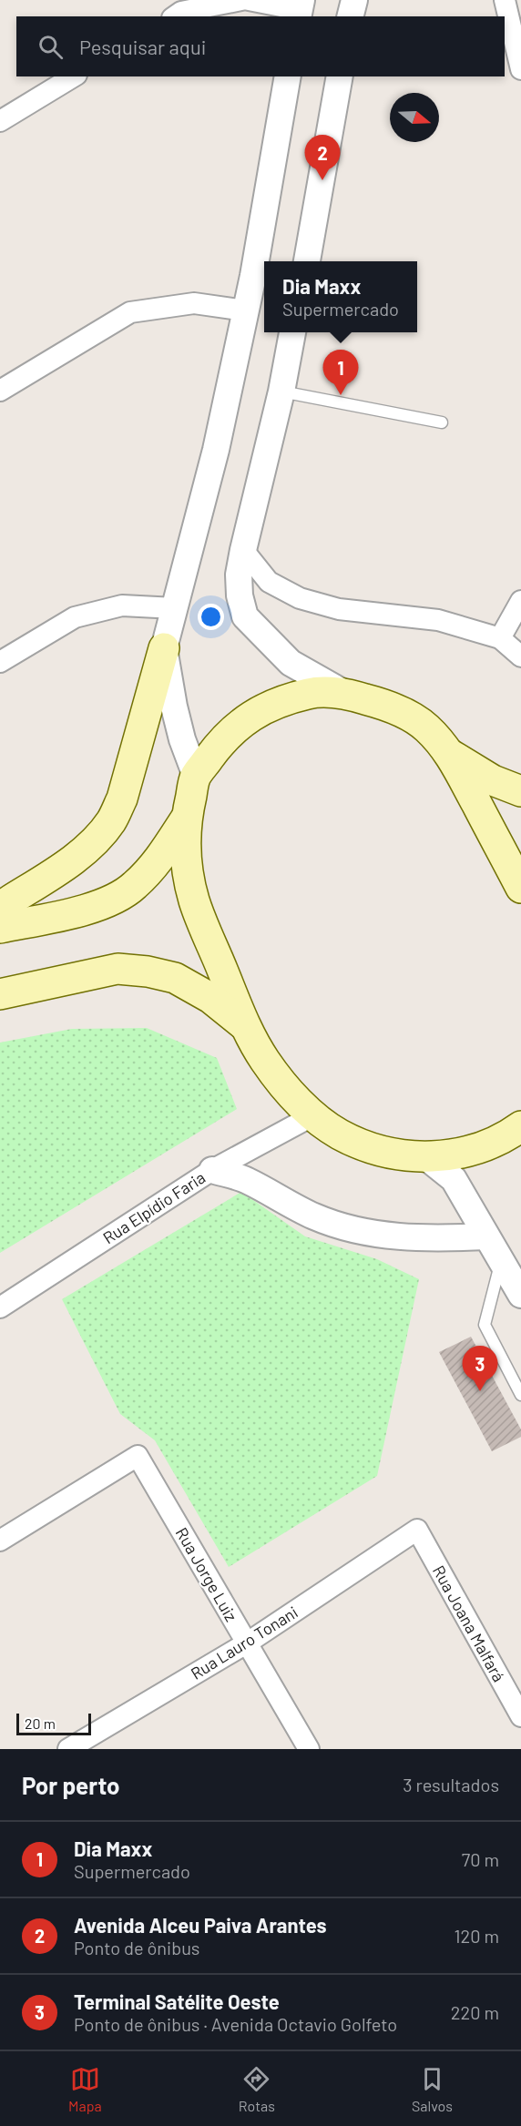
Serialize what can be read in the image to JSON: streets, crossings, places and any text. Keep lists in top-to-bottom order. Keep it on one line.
{"streets":{"street":["Rua Elpídio Faria","Rua Jorge Luiz","Rua Joana Malfará","Rua Lauro Tonani"]},"crossings":[["Rua Jorge Luiz","Rua Lauro Tonani"],["Rua Joana Malfará","Rua Lauro Tonani"]],"scale_bar":"20 m","north":"right","page":{"search":"Pesquisar aqui","pins":["2","1","3"],"popup":["Dia Maxx","Supermercado"],"scale":"20 m","heading":["Por perto","3 resultados"],"list":[{"mark":"1","name":"Dia Maxx","note":"Supermercado","value":"70 m"},{"mark":"2","name":"Avenida Alceu Paiva Arantes","note":"Ponto de ônibus","value":"120 m"},{"mark":"3","name":"Terminal Satélite Oeste","note":"Ponto de ônibus · Avenida Octavio Golfeto","value":"220 m"}],"nav":["Mapa","Rotas","Salvos"]}}
